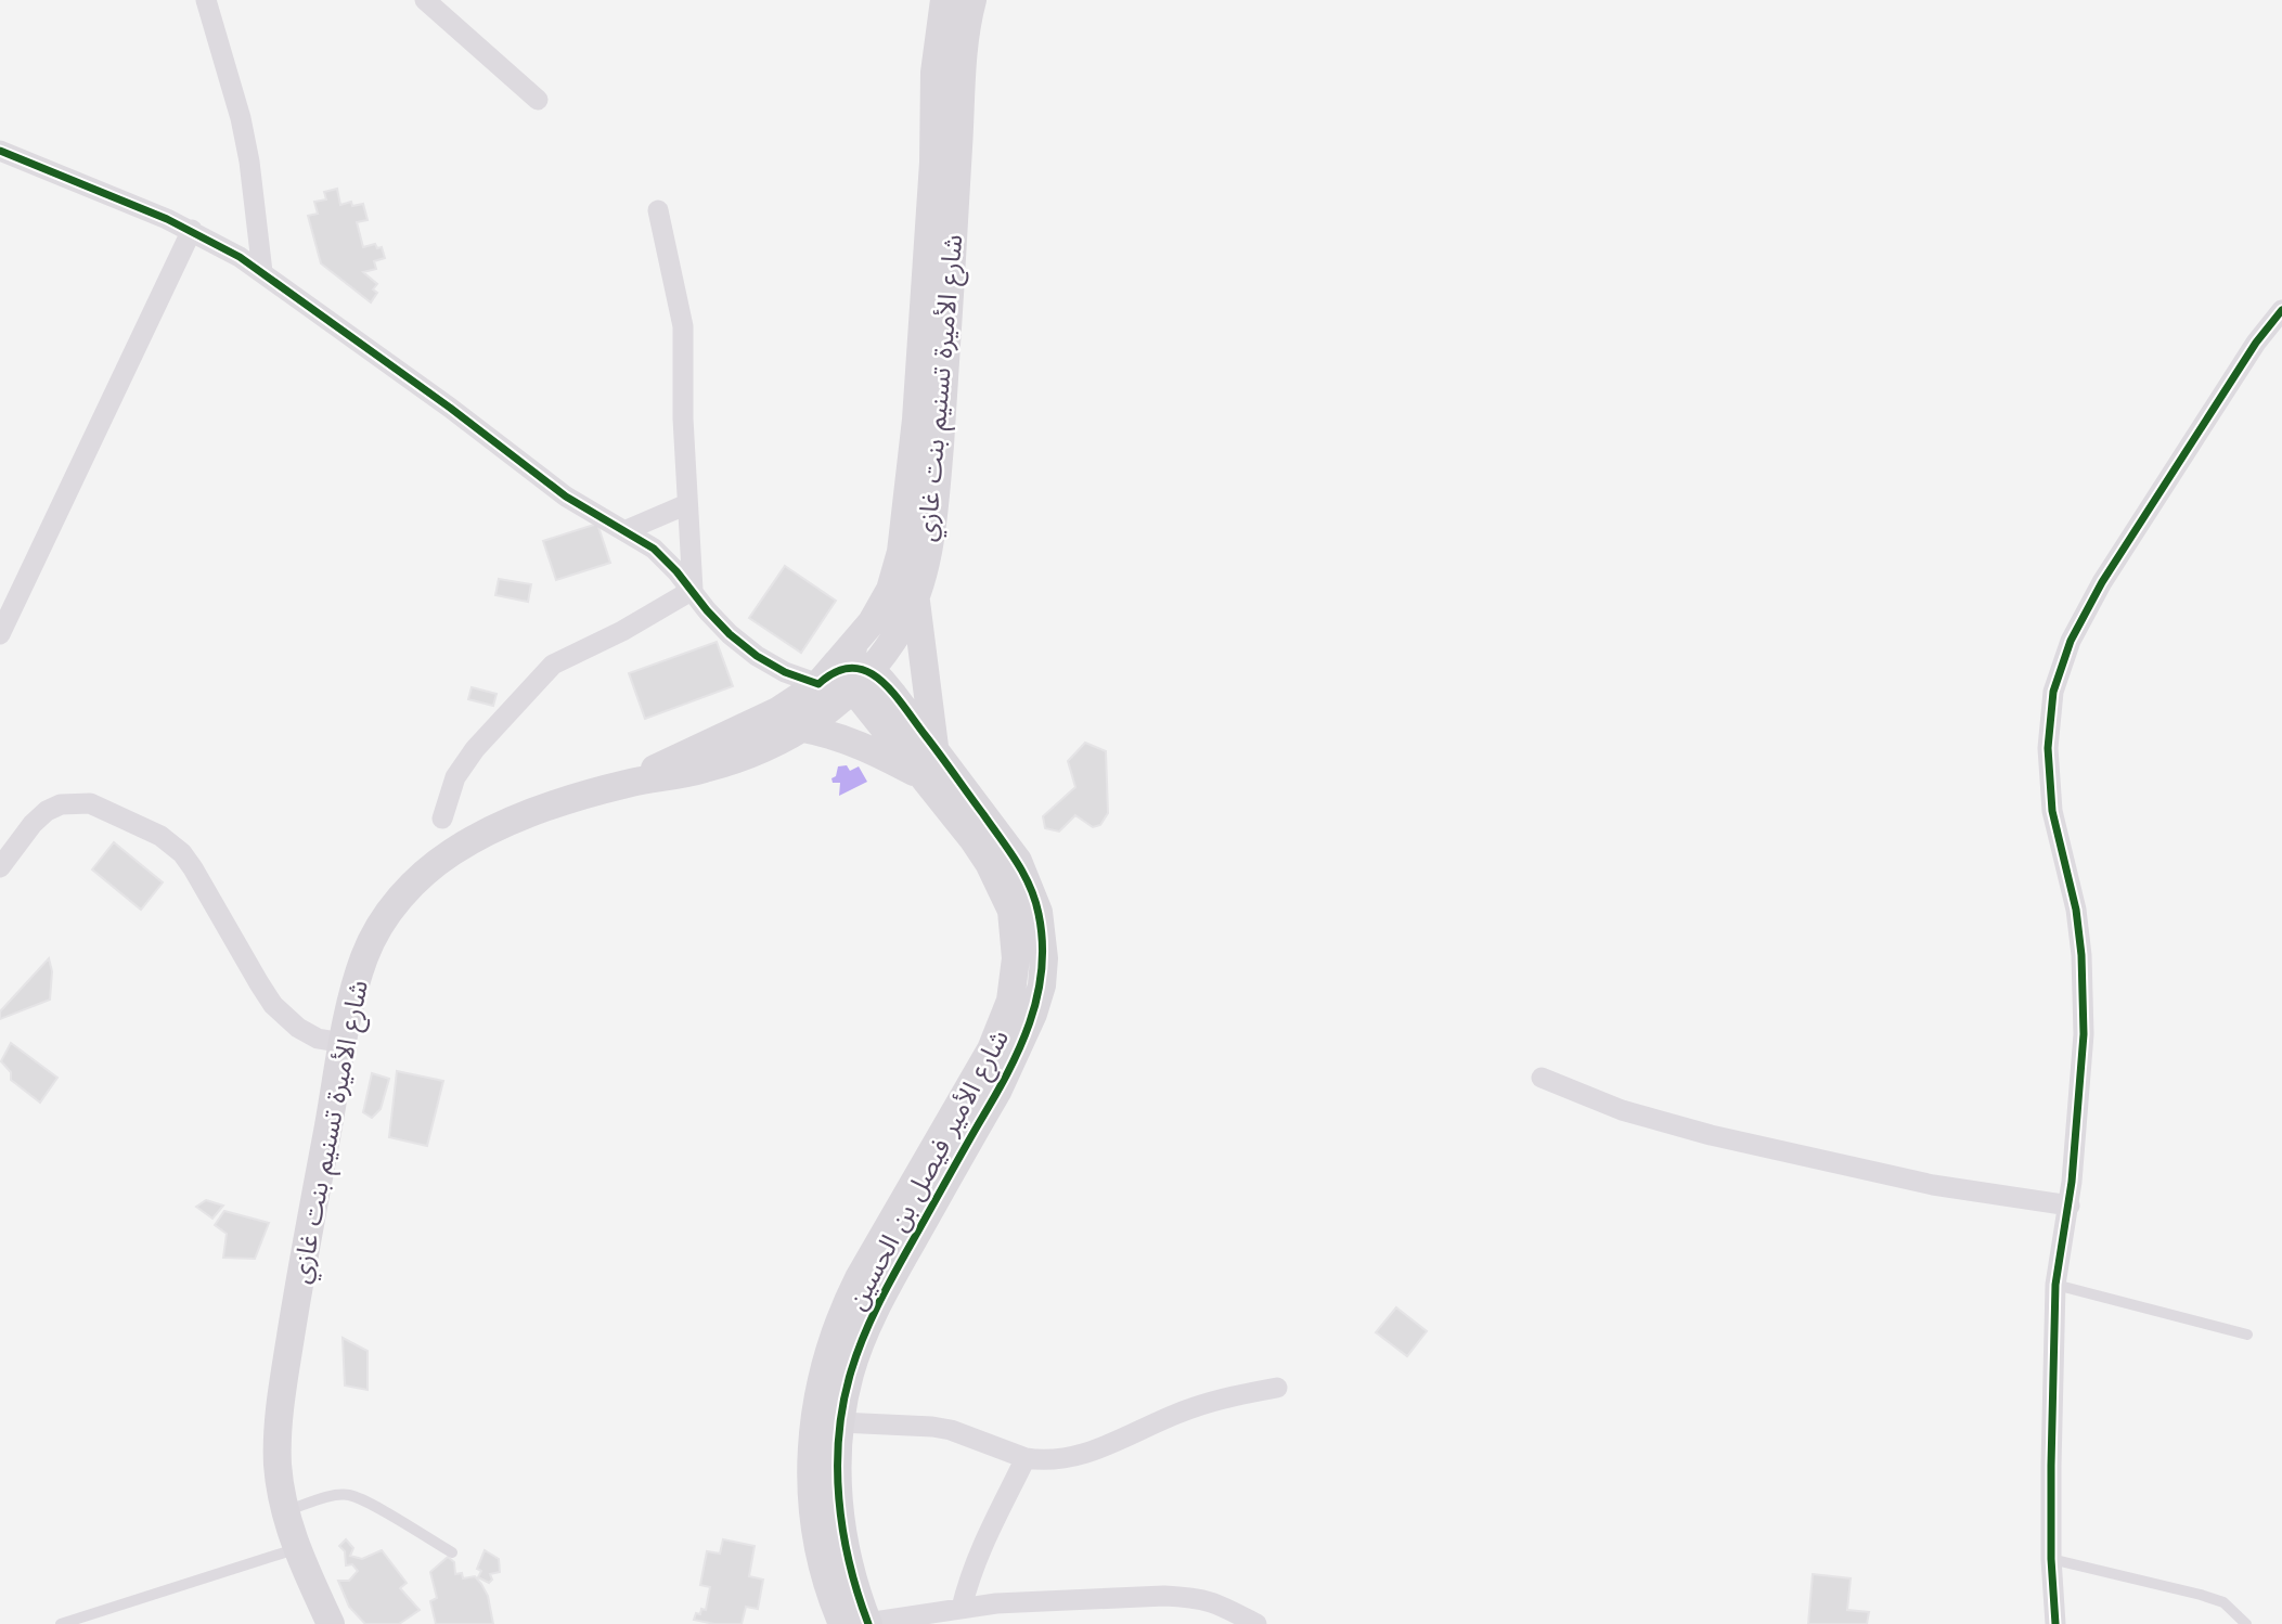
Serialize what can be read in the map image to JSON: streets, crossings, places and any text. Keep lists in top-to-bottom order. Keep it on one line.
{"streets":{"main road":["شارع الأميرة تسنيم بنت غازي","شارع الأمير فيصل بن الحسين"]},"crossings":[["شارع الأميرة تسنيم بنت غازي","شارع الأمير فيصل بن الحسين"]]}
